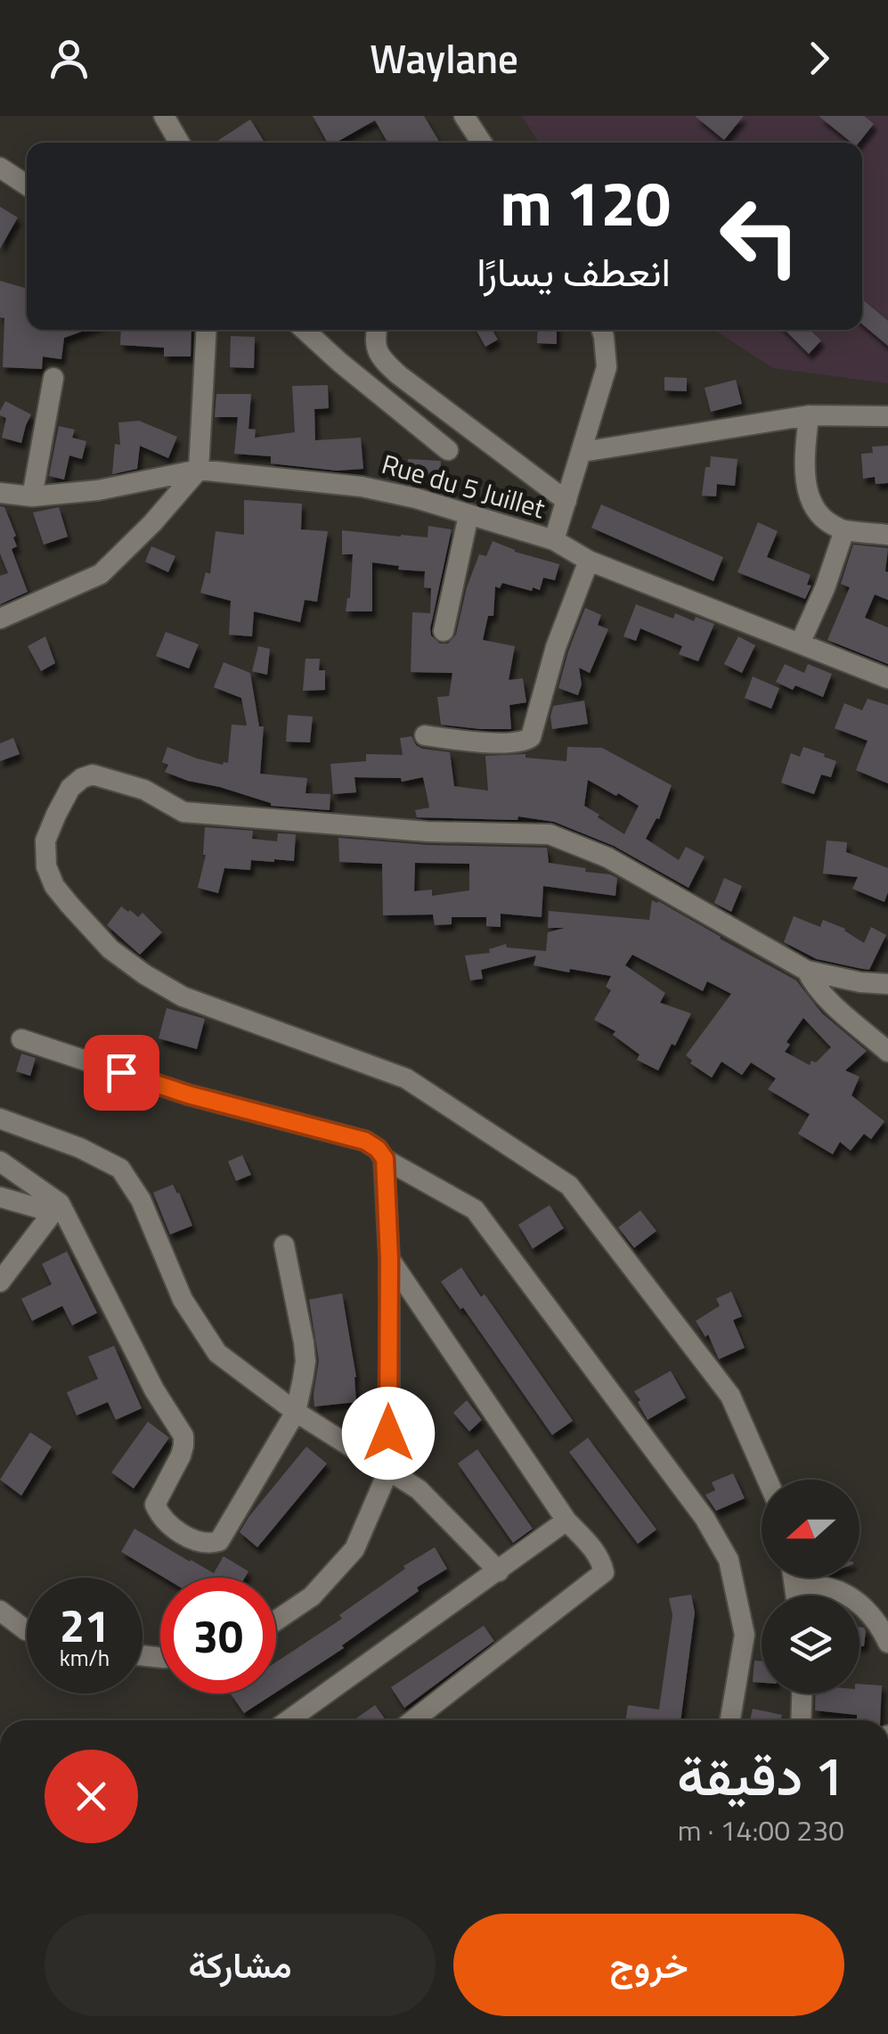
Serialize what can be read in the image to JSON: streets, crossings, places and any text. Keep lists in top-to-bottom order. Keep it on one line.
{"streets":{"street":["Rue du 5 Juillet"]},"north":"left","page":{"header":"Waylane","turn":["120 m","انعطف يسارًا"],"speed":"21 km/h","limit":"30","heading":["1 دقيقة","230 m · 14:00"],"buttons":["خروج","مشاركة"]}}
